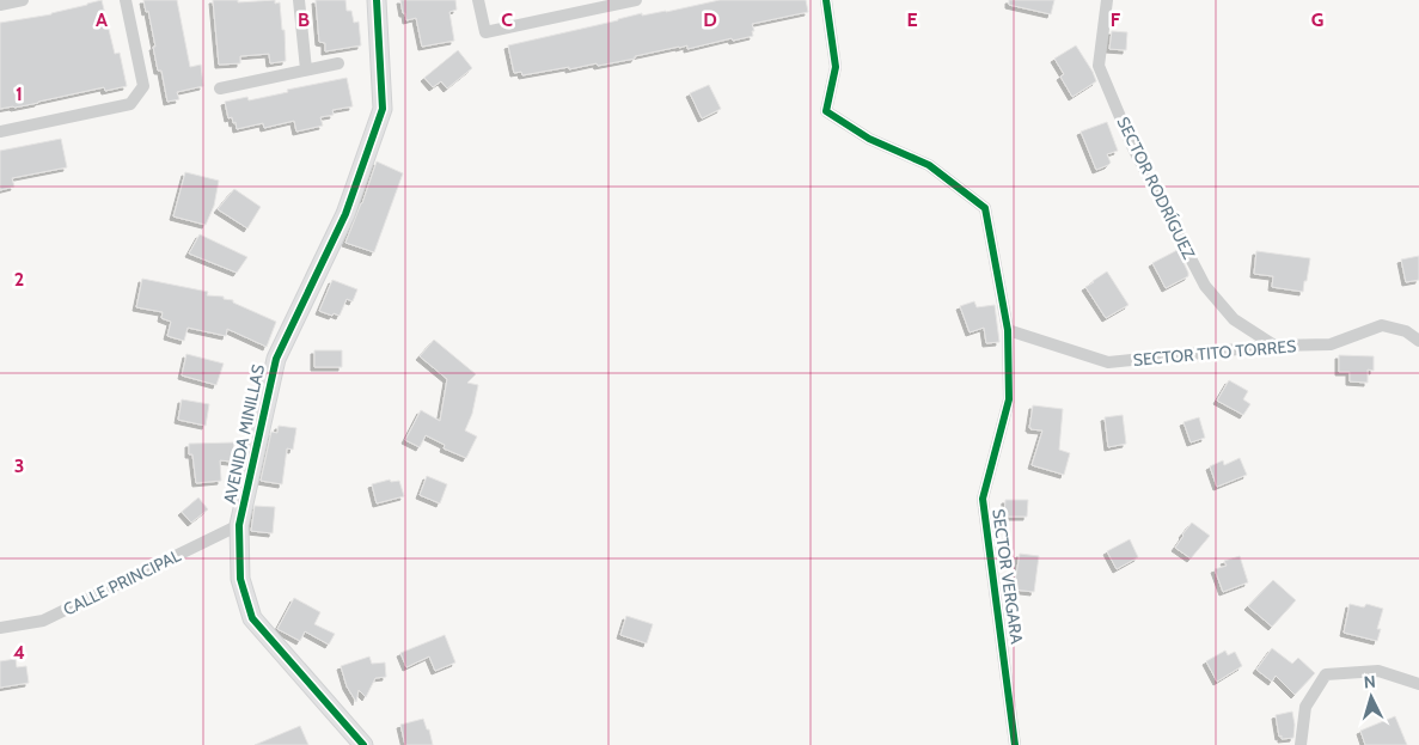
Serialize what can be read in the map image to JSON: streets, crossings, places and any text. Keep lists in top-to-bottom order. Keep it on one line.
{"streets":{"street":["SECTOR RODRÍGUEZ","SECTOR TITO TORRES","AVENIDA MINILLAS","SECTOR VERGARA","CALLE PRINCIPAL"]},"crossings":[["SECTOR RODRÍGUEZ","SECTOR TITO TORRES"],["SECTOR TITO TORRES","SECTOR VERGARA"],["AVENIDA MINILLAS","CALLE PRINCIPAL"]],"north":"top","grid":{"columns":["A","B","C","D","E","F","G"],"rows":["1","2","3","4"]}}
